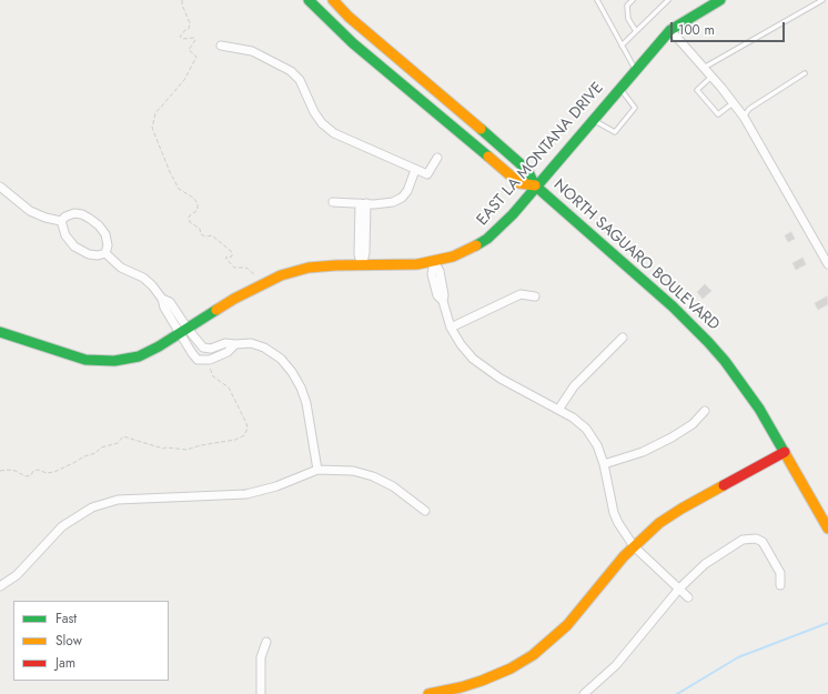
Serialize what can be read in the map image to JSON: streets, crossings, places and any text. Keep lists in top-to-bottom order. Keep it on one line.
{"streets":{"street":["EAST LA MONTANA DRIVE","NORTH SAGUARO BOULEVARD"]},"crossings":[["EAST LA MONTANA DRIVE","NORTH SAGUARO BOULEVARD"]],"legend":["Fast","Slow","Jam"],"scale_bar":"100 m"}
